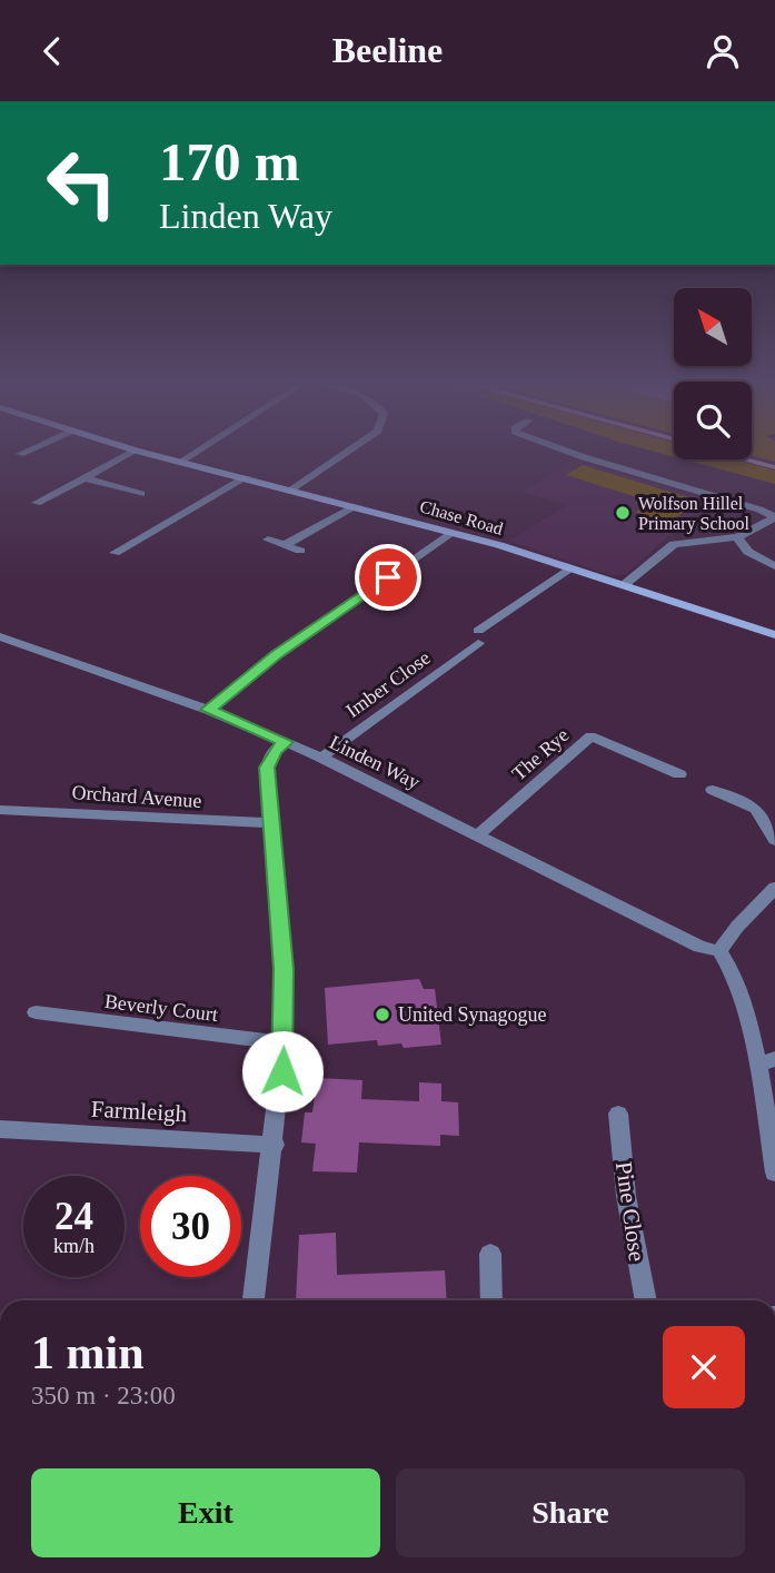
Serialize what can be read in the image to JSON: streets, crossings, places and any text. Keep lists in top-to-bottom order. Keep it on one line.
{"streets":{"street":["Chase Road","Imber Close","The Rye","Linden Way","Orchard Avenue","Beverly Court","Farmleigh","Pine Close"]},"crossings":[["Chase Road","Imber Close"],["Imber Close","Linden Way"],["The Rye","Linden Way"]],"places":["Wolfson Hillel Primary School","United Synagogue"],"north":"top left","page":{"header":"Beeline","turn":["170 m","Linden Way"],"speed":"24 km/h","limit":"30","heading":["1 min","350 m · 23:00"],"buttons":["Exit","Share"]}}
